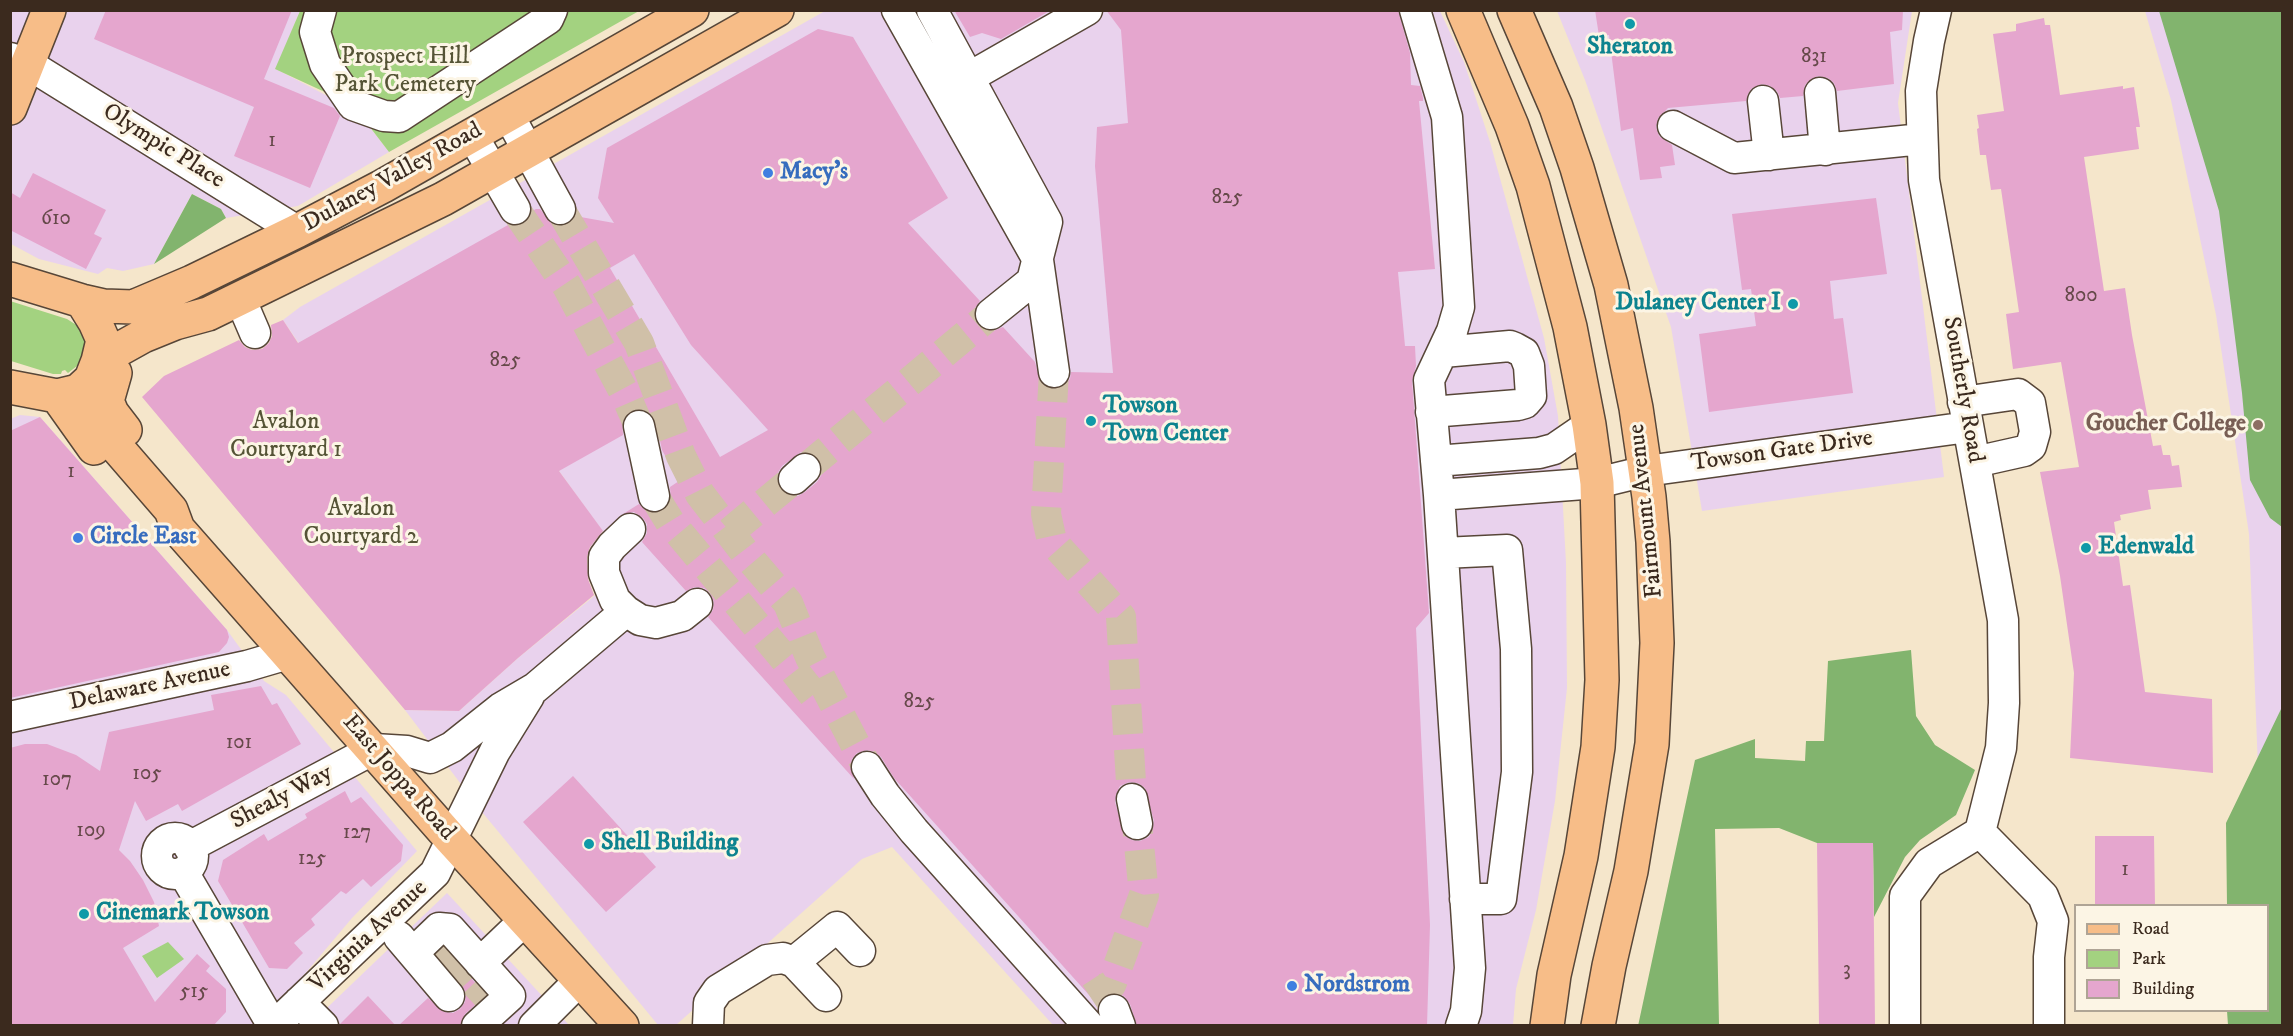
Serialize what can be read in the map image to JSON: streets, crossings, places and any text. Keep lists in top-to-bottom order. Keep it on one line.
{"streets":{"main road":["Dulaney Valley Road","Fairmount Avenue","East Joppa Road"],"street":["Olympic Place","Southerly Road","Towson Gate Drive","Delaware Avenue","Shealy Way","Virginia Avenue"]},"crossings":[["Olympic Place","Dulaney Valley Road"],["Dulaney Valley Road","East Joppa Road"],["Southerly Road","Towson Gate Drive"],["Towson Gate Drive","Fairmount Avenue"],["Delaware Avenue","East Joppa Road"],["East Joppa Road","Shealy Way"],["East Joppa Road","Virginia Avenue"],["Shealy Way","Virginia Avenue"]],"parks":["Prospect Hill Park Cemetery","Avalon Courtyard 1","Avalon Courtyard 2"],"places":["Sheraton","Macy's","Dulaney Center I","Towson Town Center","Goucher College","Circle East","Edenwald","Shell Building","Cinemark Towson","Nordstrom"],"house_numbers":["831","1","825","610","800","825","1","825","101","105","107","109","127","125","1","3","515"],"legend":["Road","Park","Building"]}
